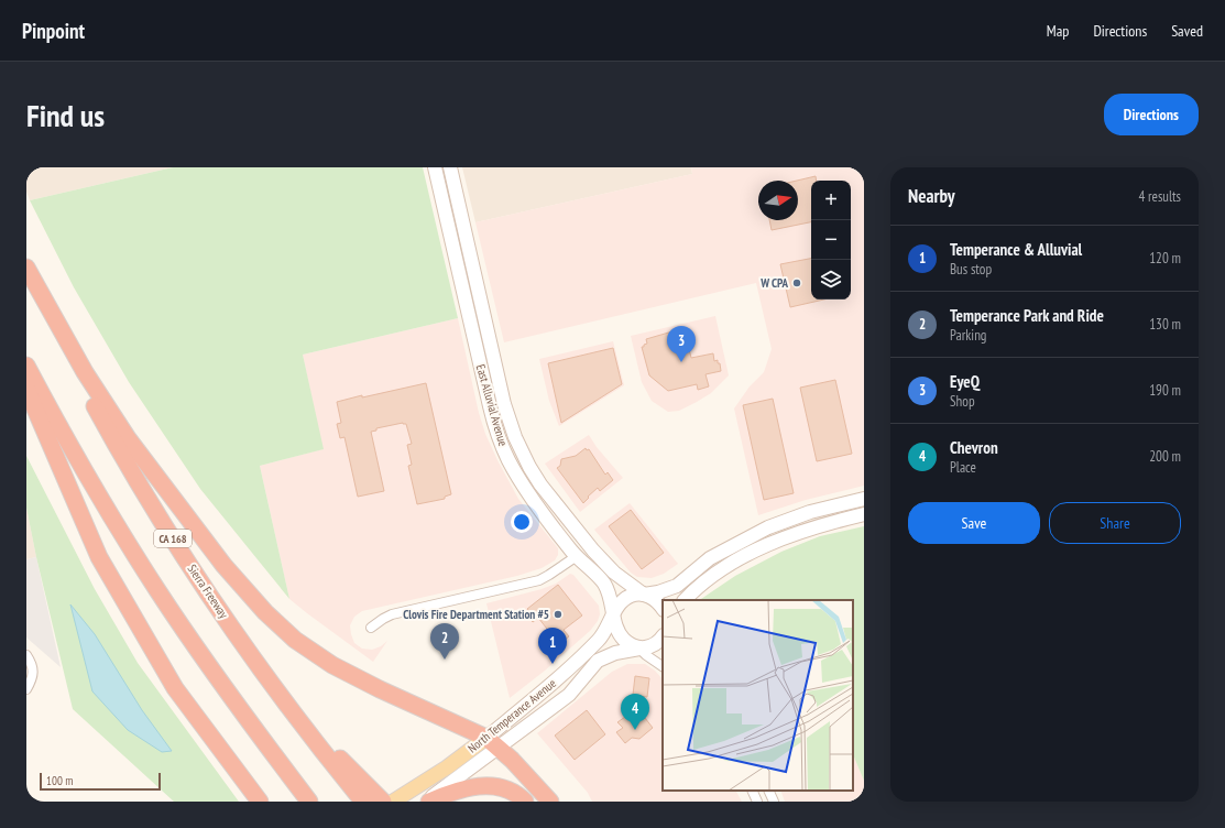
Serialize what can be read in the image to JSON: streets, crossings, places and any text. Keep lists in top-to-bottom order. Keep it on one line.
{"streets":{"highway":["CA 168","Sierra Freeway"],"main road":["East Alluvial Avenue","North Temperance Avenue"]},"crossings":[["East Alluvial Avenue","North Temperance Avenue"]],"places":["W CPA","Clovis Fire Department Station #5"],"scale_bar":"100 m","north":"right","page":{"header":"Pinpoint","nav":["Map","Directions","Saved"],"buttons":["Directions",["Save","Share"]],"title":"Find us","heading":["Nearby","4 results"],"map_buttons":["+","−"],"list":[{"mark":"1","name":"Temperance & Alluvial","note":"Bus stop","value":"120 m"},{"mark":"2","name":"Temperance Park and Ride","note":"Parking","value":"130 m"},{"mark":"3","name":"EyeQ","note":"Shop","value":"190 m"},{"mark":"4","name":"Chevron","note":"Place","value":"200 m"}],"pins":["3","2","1","4"],"scale":"100 m"}}
